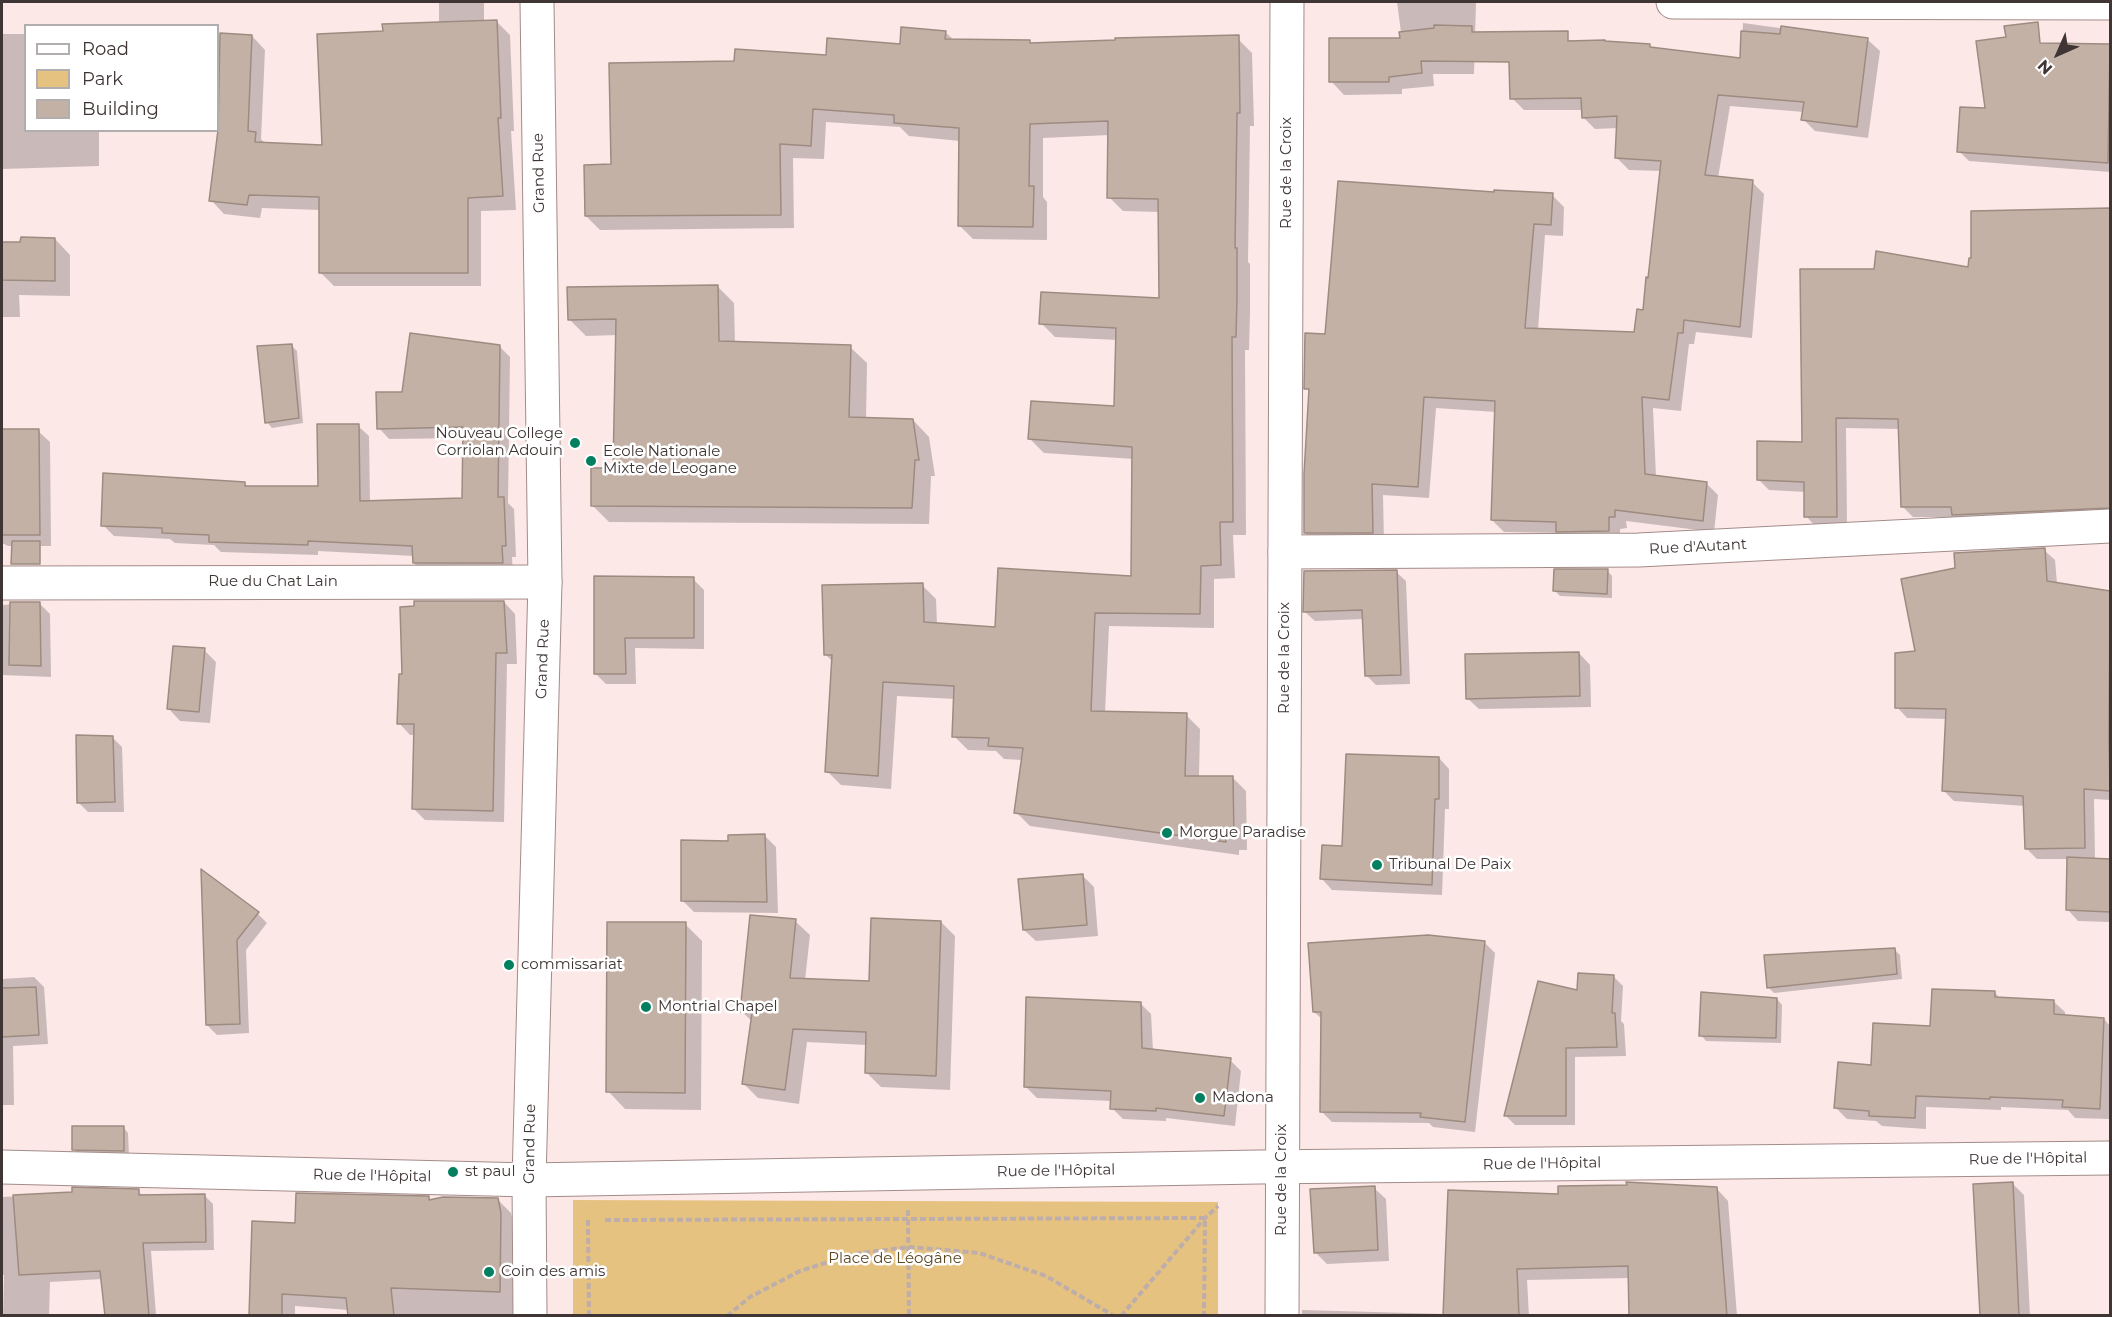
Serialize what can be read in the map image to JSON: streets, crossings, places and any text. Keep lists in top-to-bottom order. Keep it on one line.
{"streets":{"street":["Grand Rue","Rue de la Croix","Rue d'Autant","Rue du Chat Lain","Rue de l'Hôpital"]},"crossings":[["Grand Rue","Rue du Chat Lain"],["Grand Rue","Rue de l'Hôpital"],["Rue de la Croix","Rue d'Autant"],["Rue de la Croix","Rue de l'Hôpital"]],"parks":["Place de Léogâne"],"places":["Nouveau College Corriolan Adouin","Ecole Nationale Mixte de Leogane","Morgue Paradise","Tribunal De Paix","commissariat","Montrial Chapel","Madona","st paul","Coin des amis"],"legend":["Road","Park","Building"],"north":"bottom left"}
